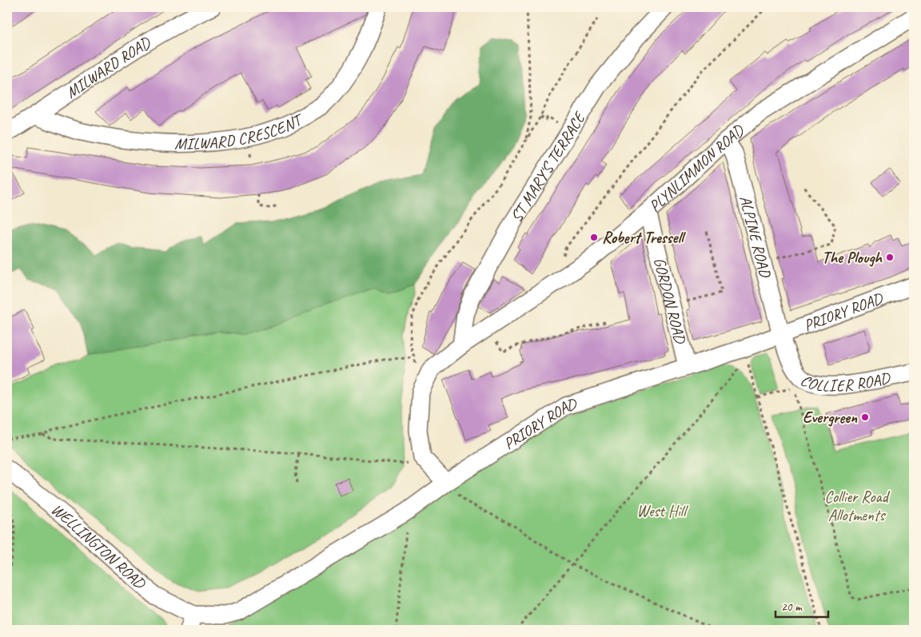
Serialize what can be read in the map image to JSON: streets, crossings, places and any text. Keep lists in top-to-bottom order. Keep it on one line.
{"streets":{"street":["MILWARD ROAD","MILWARD CRESCENT","ST MARY'S TERRACE","PLYNLIMMON ROAD","ALPINE ROAD","GORDON ROAD","PRIORY ROAD","COLLIER ROAD","WELLINGTON ROAD"]},"crossings":[["MILWARD ROAD","MILWARD CRESCENT"],["ST MARY'S TERRACE","PLYNLIMMON ROAD"],["PLYNLIMMON ROAD","ALPINE ROAD"],["PLYNLIMMON ROAD","GORDON ROAD"],["ALPINE ROAD","PRIORY ROAD"],["ALPINE ROAD","COLLIER ROAD"],["GORDON ROAD","PRIORY ROAD"],["PRIORY ROAD","COLLIER ROAD"],["PRIORY ROAD","WELLINGTON ROAD"]],"parks":["Collier Road Allotments","West Hill"],"places":["Robert Tressell","The Plough","Evergreen"],"scale_bar":"20 m"}
